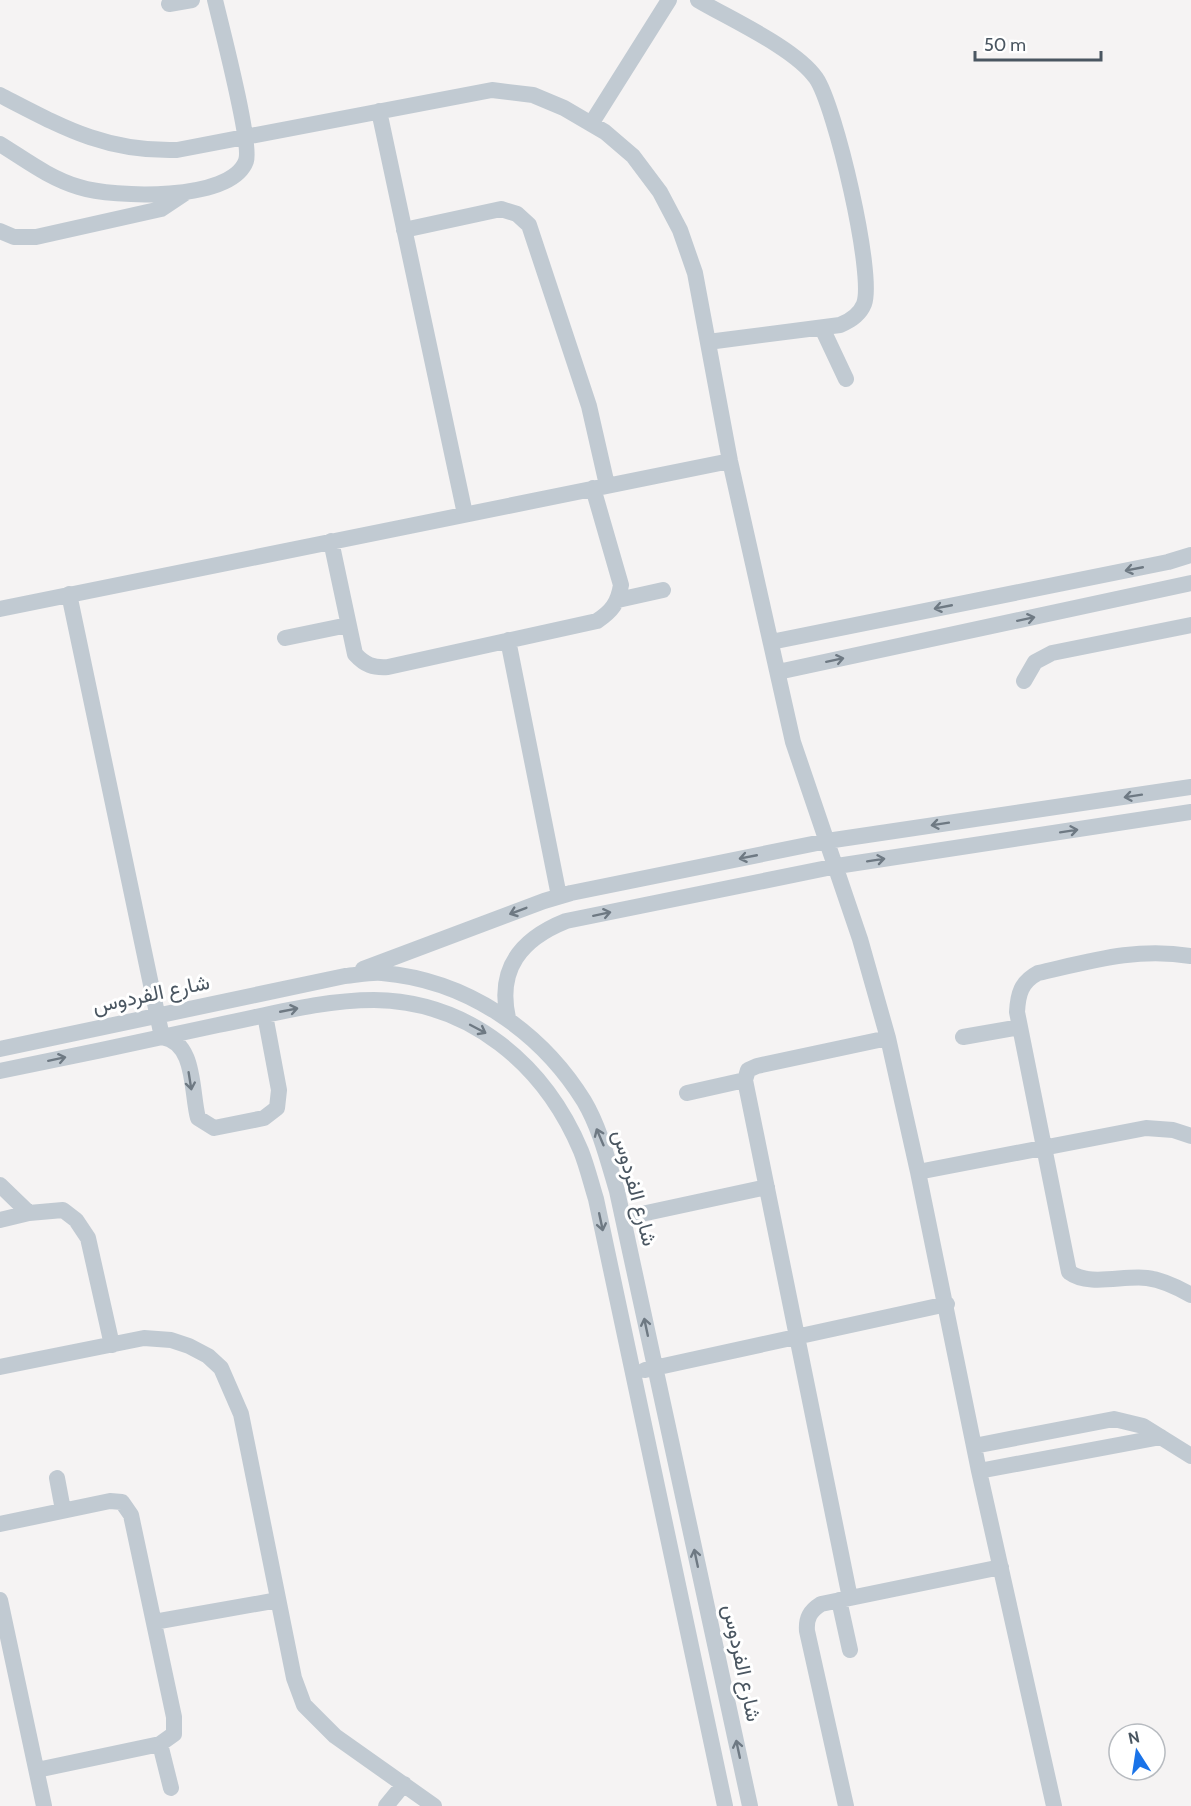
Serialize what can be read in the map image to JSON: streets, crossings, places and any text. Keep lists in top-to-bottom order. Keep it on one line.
{"streets":{"street":["شارع الفردوس"]},"scale_bar":"50 m","north":"top"}
